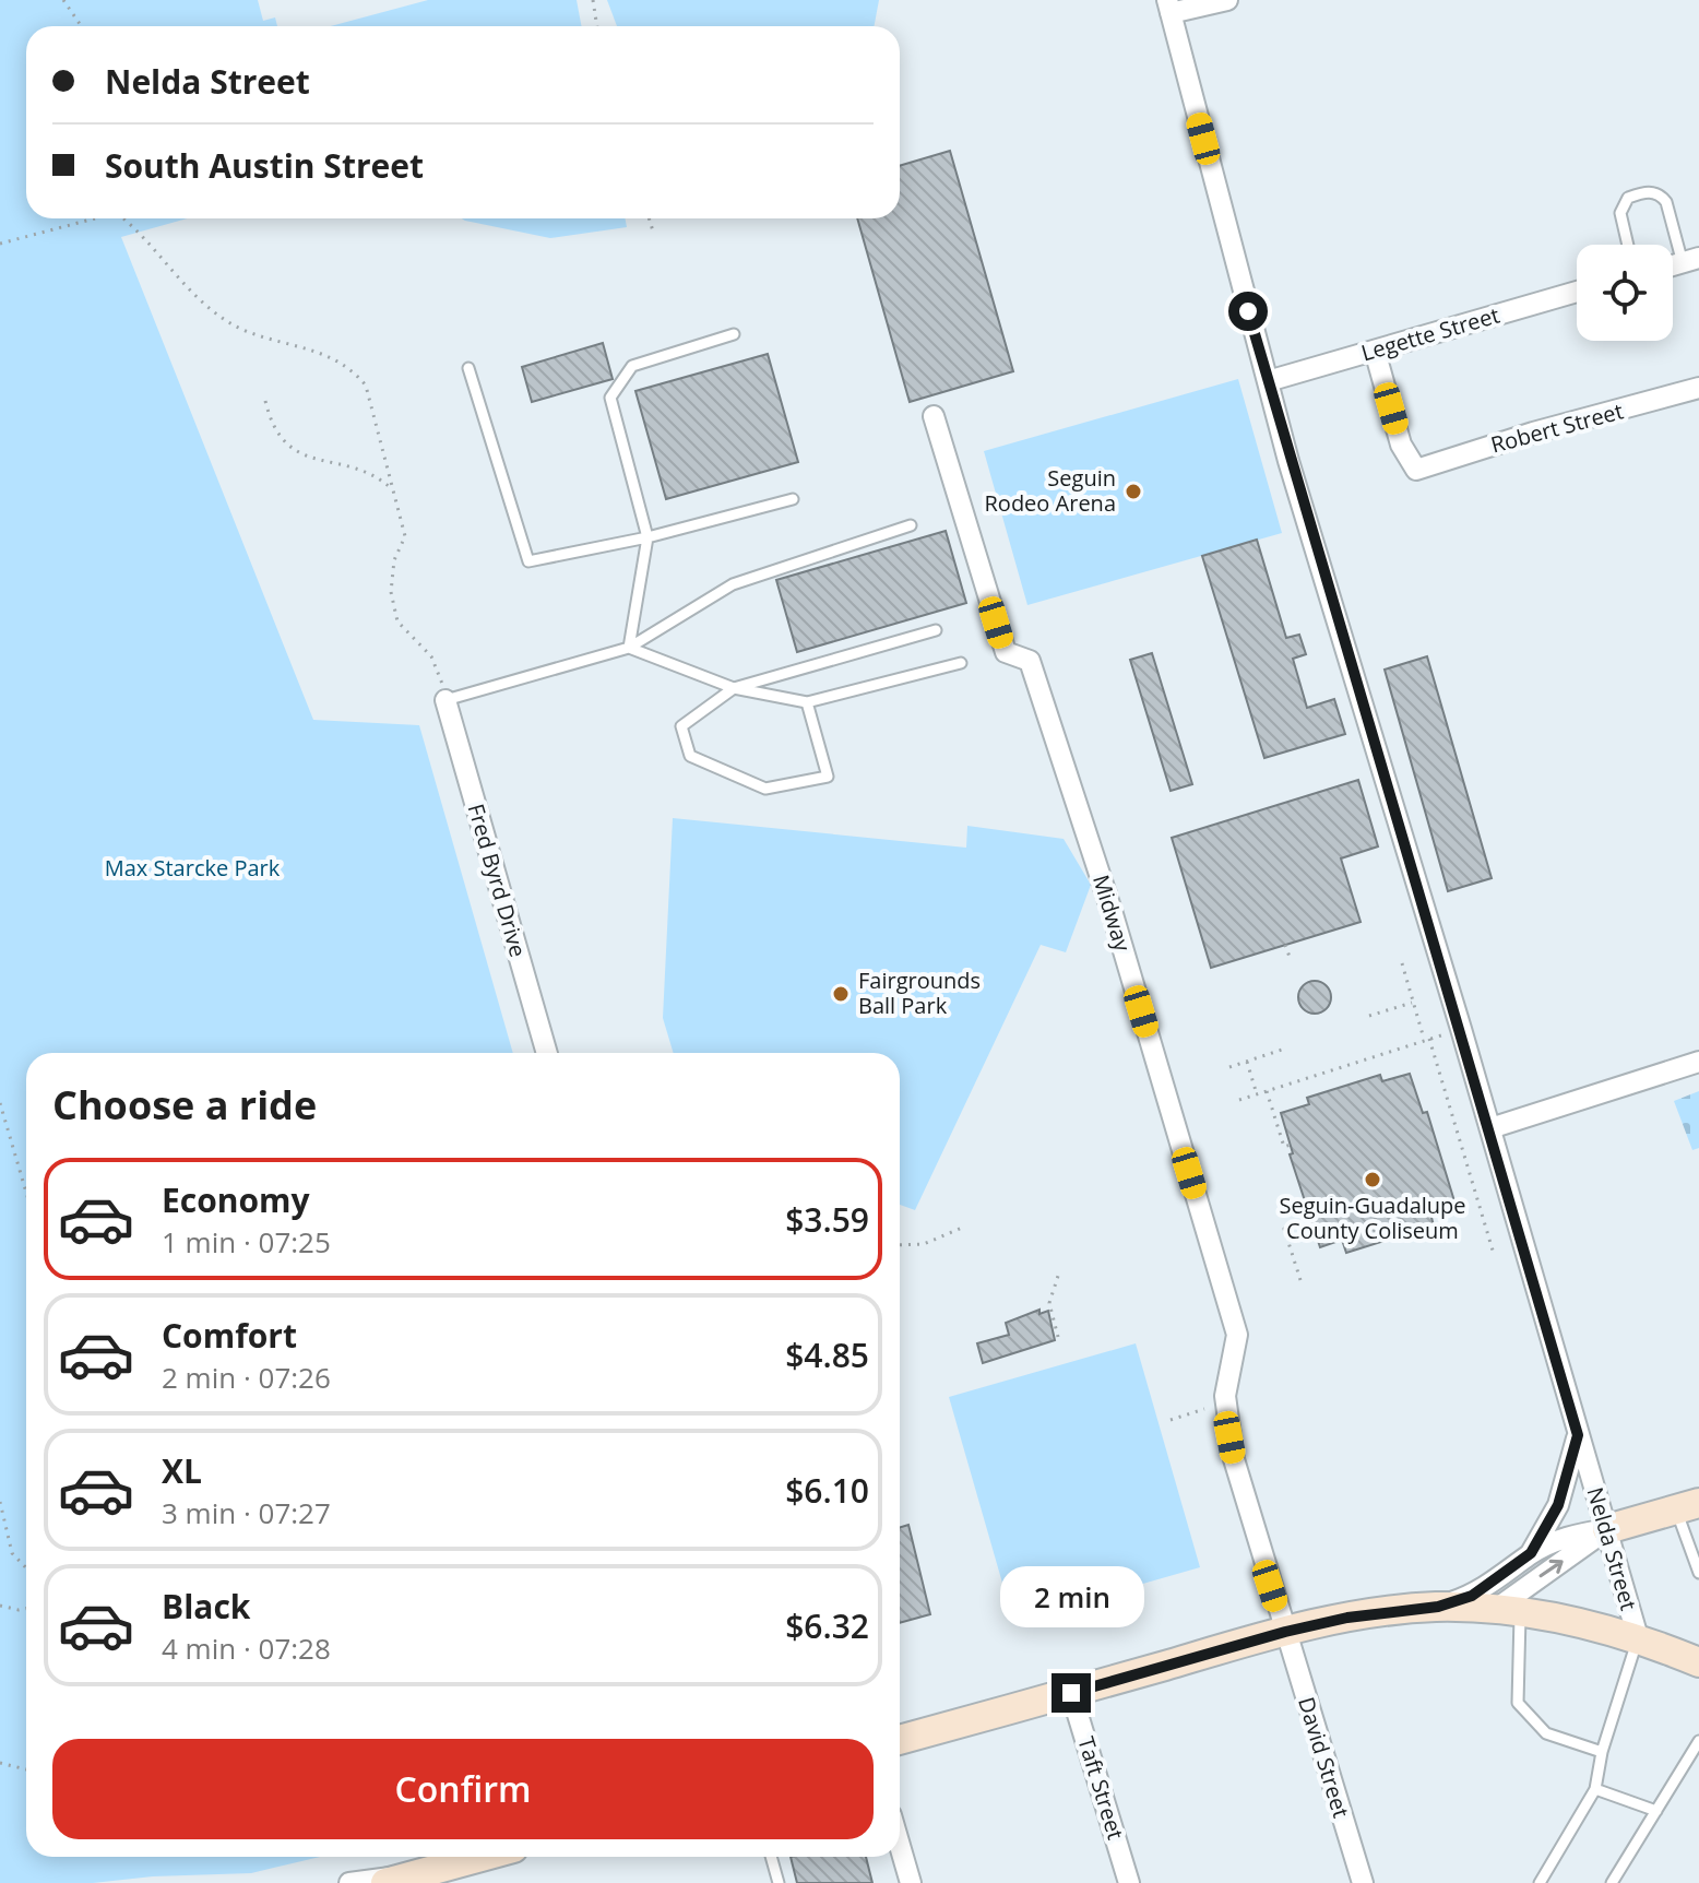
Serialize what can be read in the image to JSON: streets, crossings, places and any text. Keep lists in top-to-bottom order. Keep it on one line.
{"streets":{"street":["Legette Street","Robert Street","Fred Byrd Drive","Midway","Nelda Street","David Street","Taft Street"]},"crossings":[["Legette Street","Robert Street"],["Legette Street","Nelda Street"],["Midway","David Street"]],"parks":["Max Starcke Park"],"places":["Seguin Rodeo Arena","Fairgrounds Ball Park","Seguin-Guadalupe County Coliseum"],"page":{"banner":["Nelda Street","South Austin Street"],"heading":"Choose a ride","list":[{"name":"Economy","note":"1 min · 07:25","value":"$3.59"},{"name":"Comfort","note":"2 min · 07:26","value":"$4.85"},{"name":"XL","note":"3 min · 07:27","value":"$6.10"},{"name":"Black","note":"4 min · 07:28","value":"$6.32"}],"bubble":"2 min","buttons":"Confirm"}}
